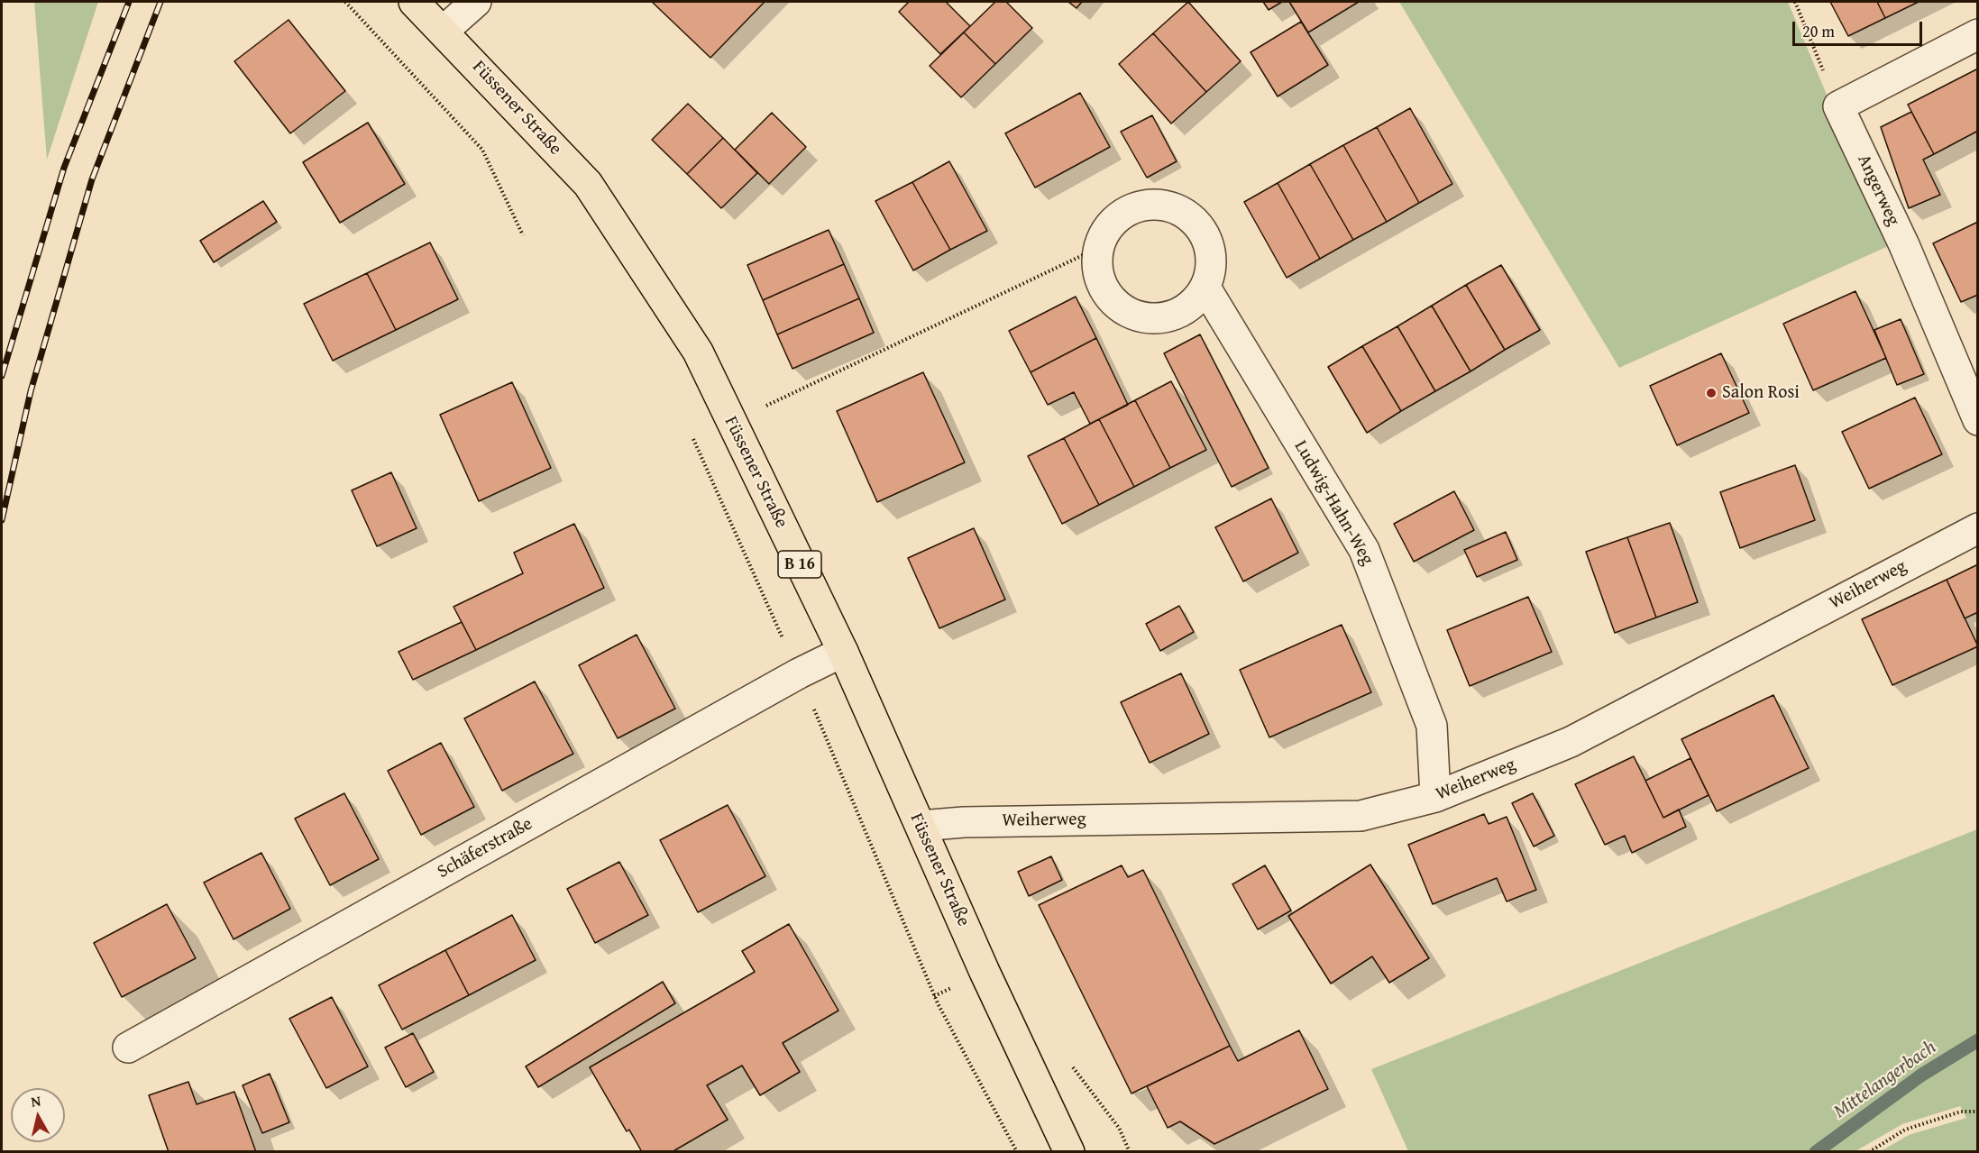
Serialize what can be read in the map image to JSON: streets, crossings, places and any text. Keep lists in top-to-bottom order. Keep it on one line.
{"streets":{"main road":["Füssener Straße","B 16"],"street":["Angerweg","Ludwig-Hahn-Weg","Weiherweg","Schäferstraße"]},"crossings":[["Füssener Straße","Weiherweg"],["Füssener Straße","Schäferstraße"],["Ludwig-Hahn-Weg","Weiherweg"]],"water":["Mittelangerbach"],"places":["Salon Rosi"],"scale_bar":"20 m","north":"top"}
